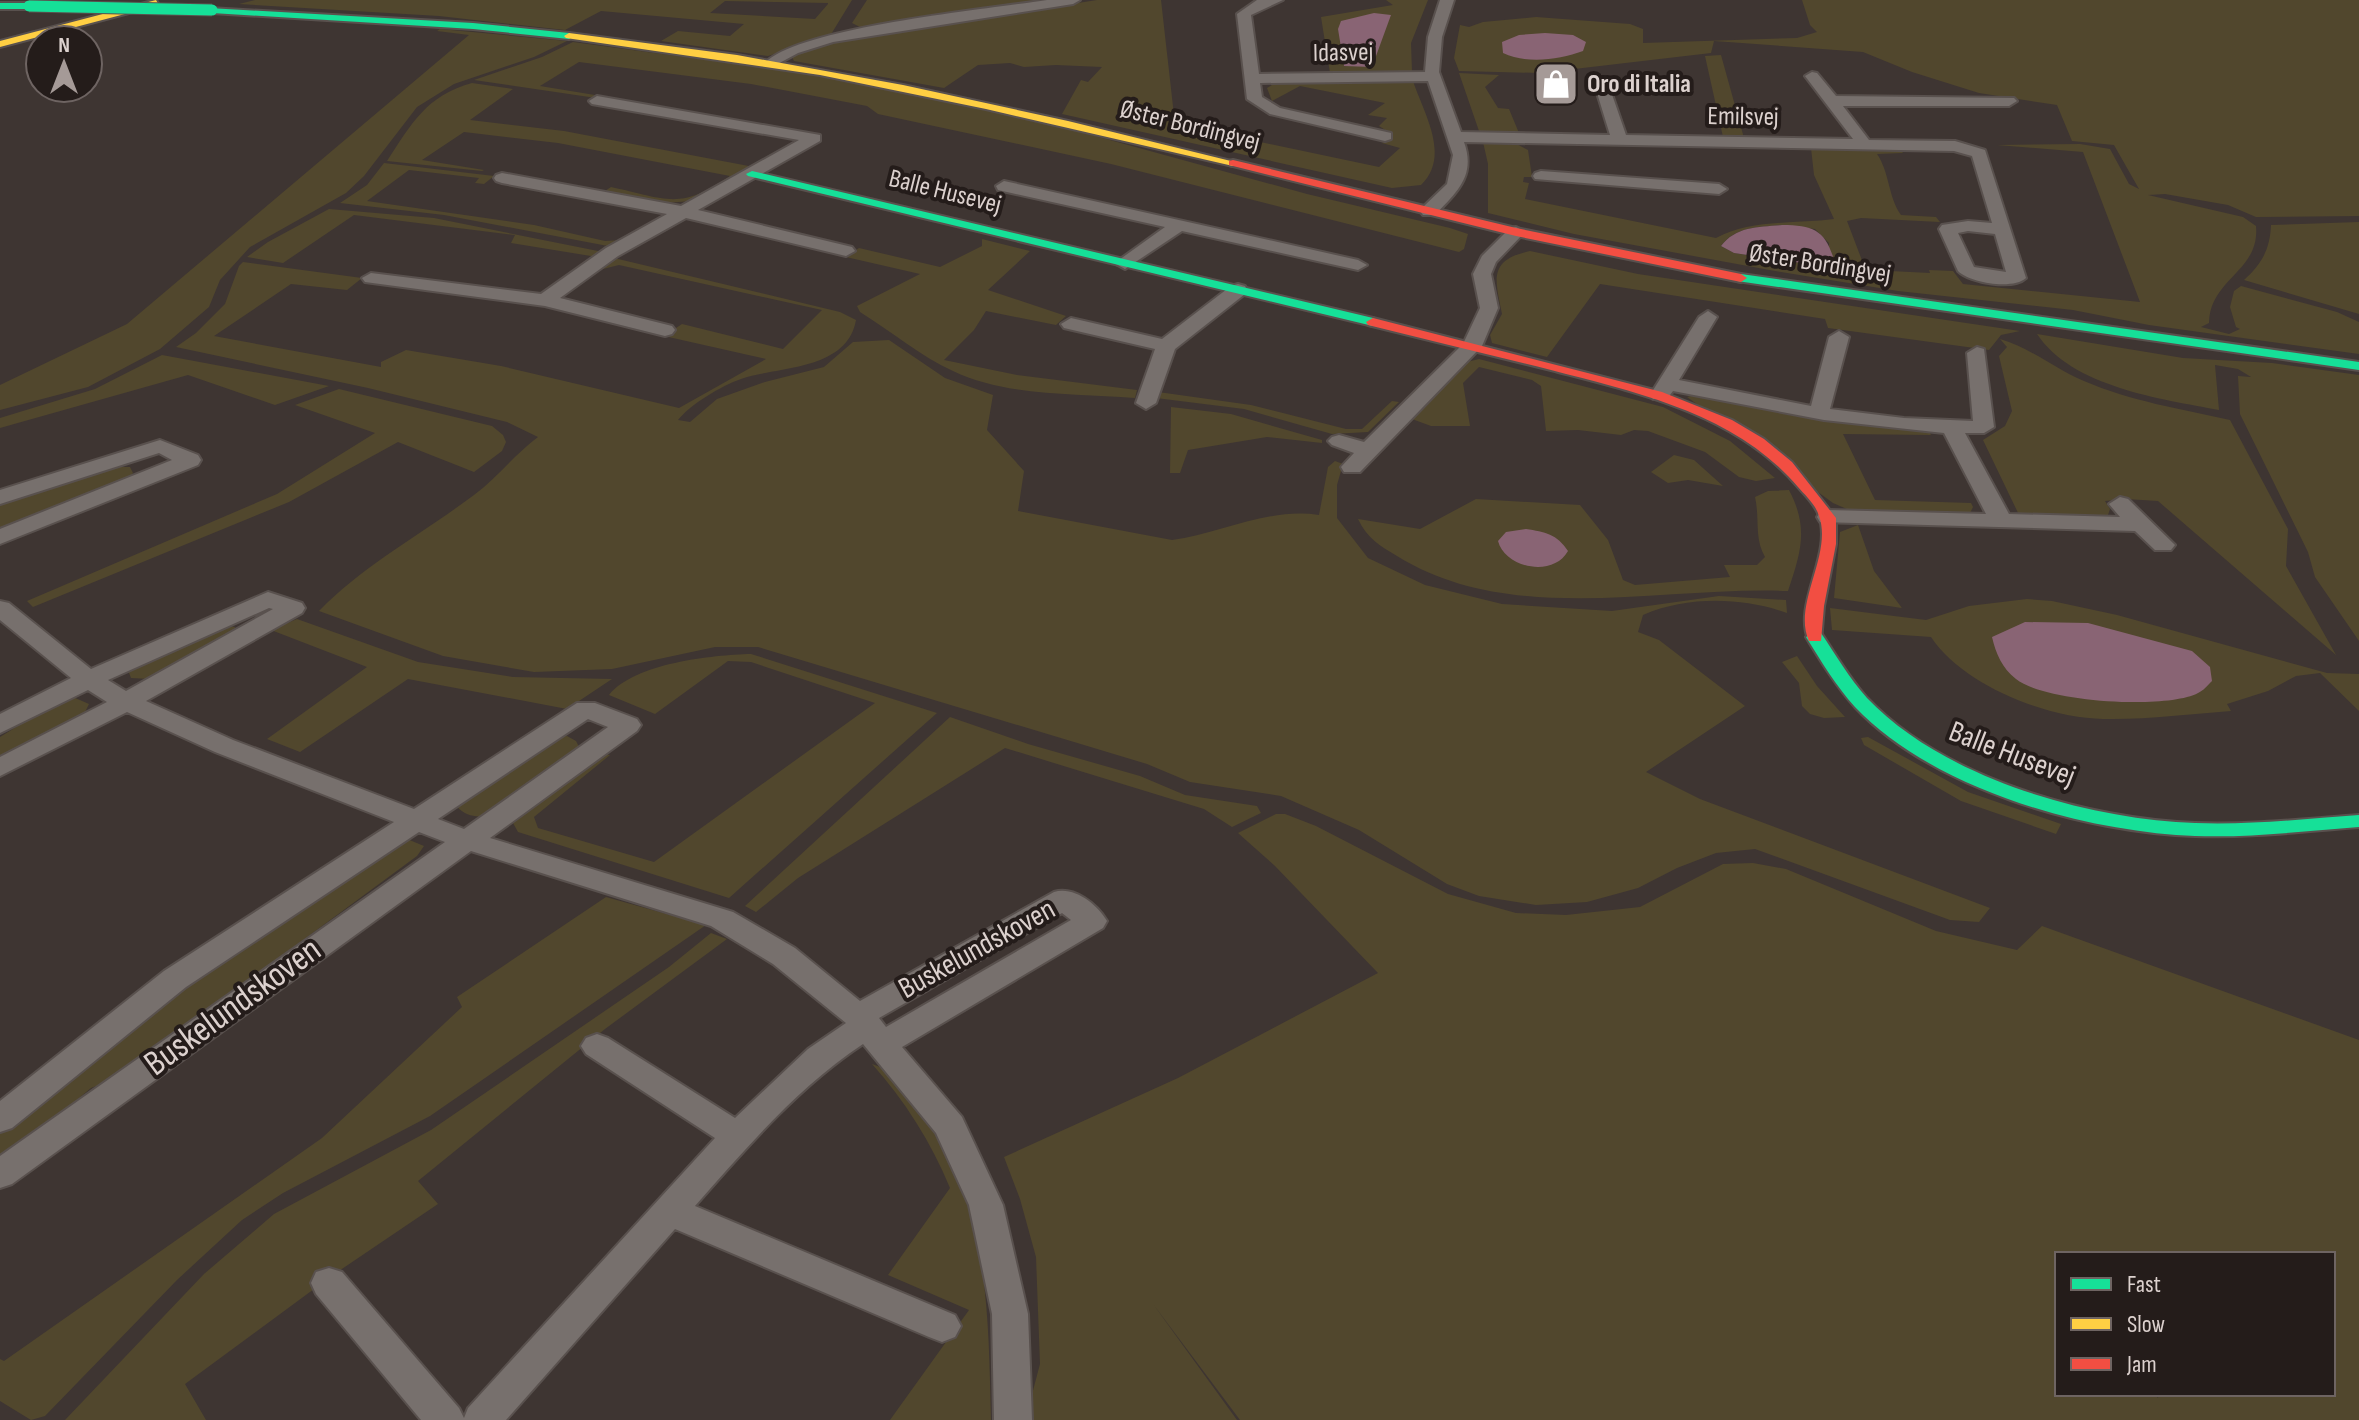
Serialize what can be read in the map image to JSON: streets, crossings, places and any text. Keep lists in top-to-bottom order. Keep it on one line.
{"streets":{"main road":["Øster Bordingvej","Balle Husevej"],"street":["Idasvej","Emilsvej","Buskelundskoven"]},"places":{"shop":["Oro di Italia"]},"legend":["Fast","Slow","Jam"],"north":"top"}
